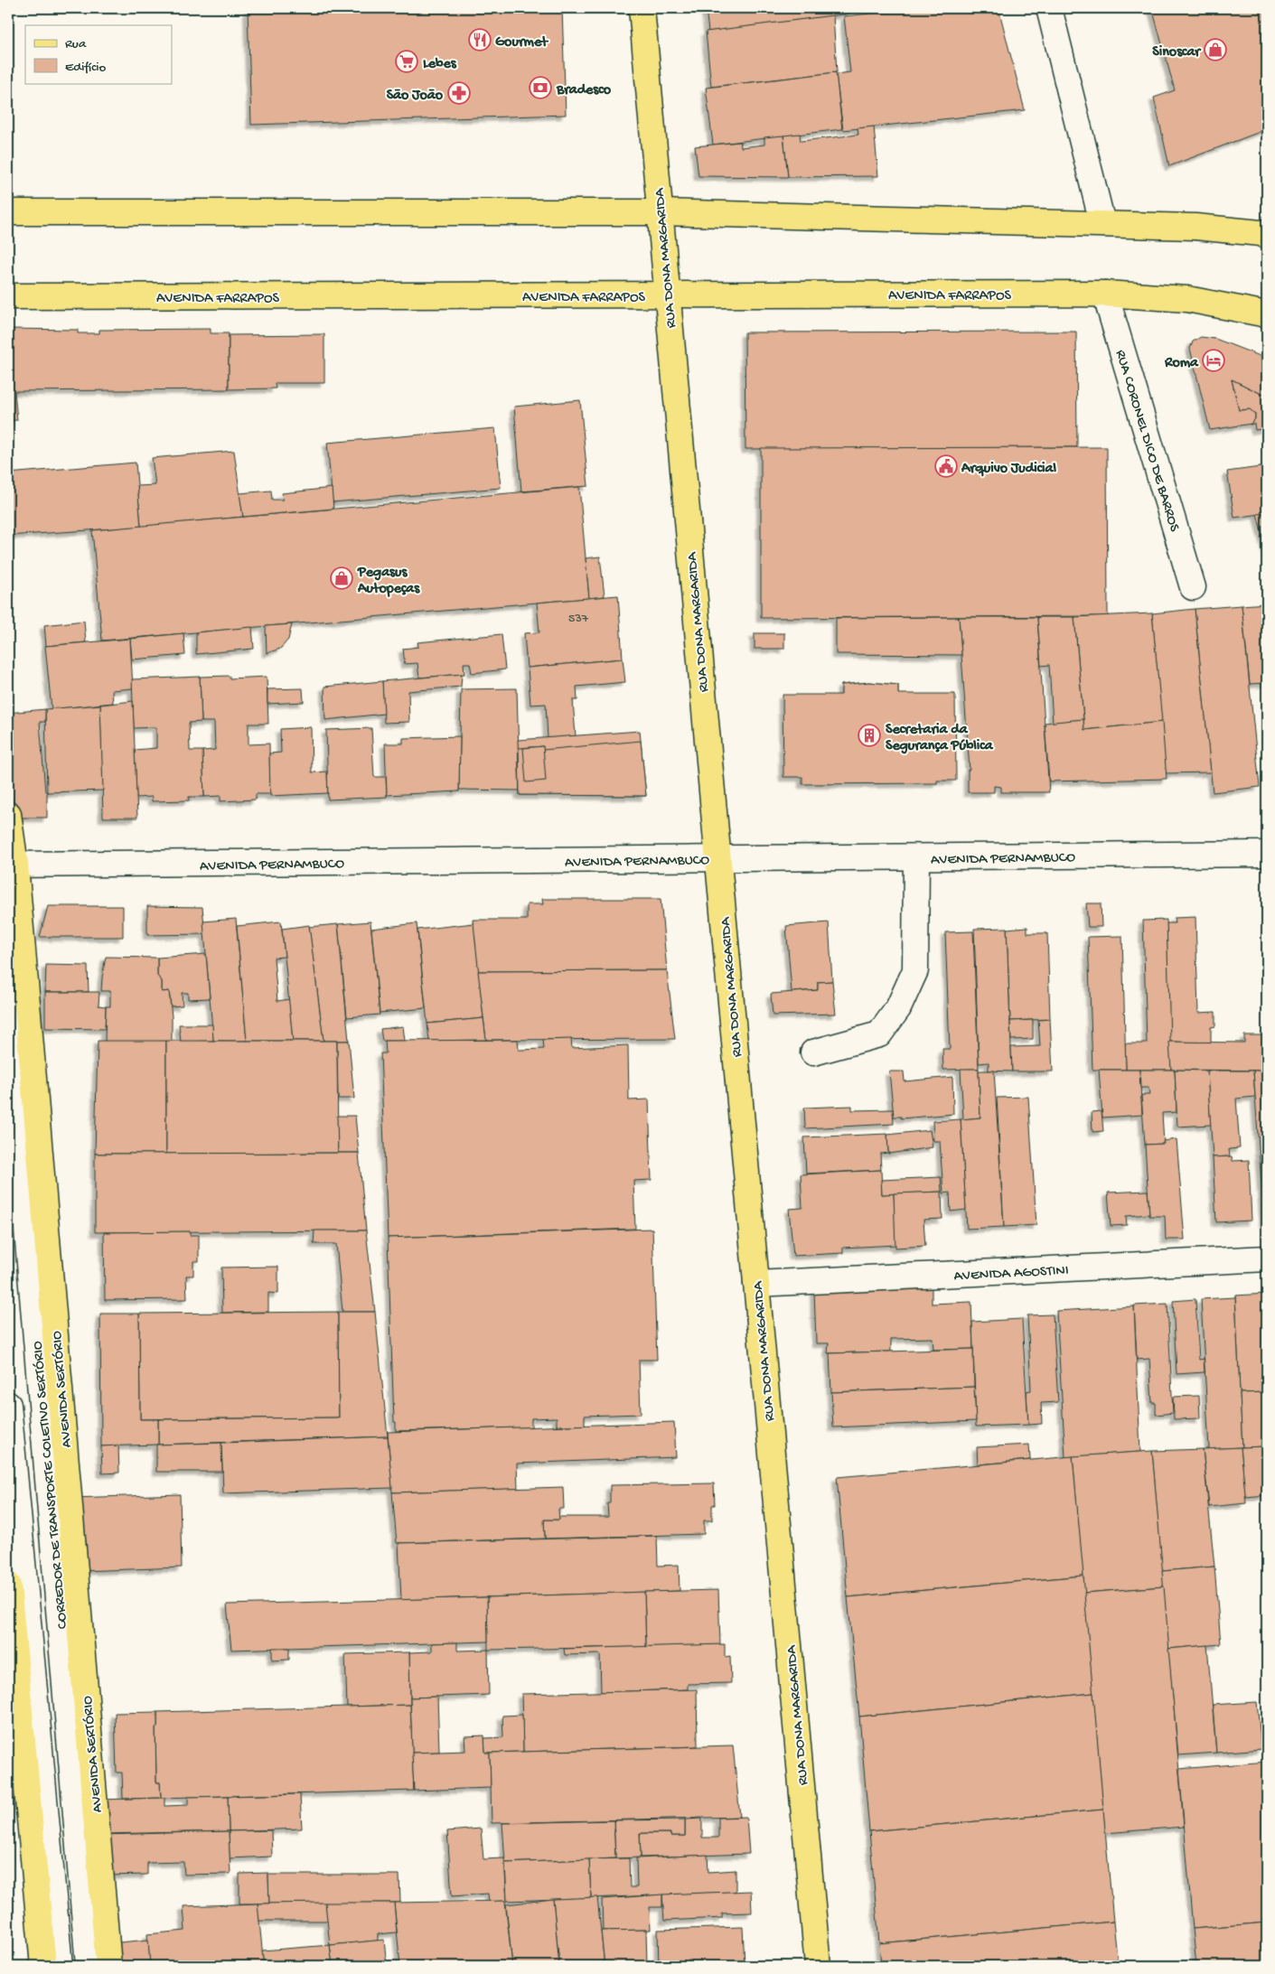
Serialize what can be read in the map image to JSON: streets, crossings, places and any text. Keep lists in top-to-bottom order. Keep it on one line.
{"streets":{"main road":["RUA DONA MARGARIDA","AVENIDA FARRAPOS","AVENIDA SERTÓRIO"],"street":["RUA CORONEL DICO DE BARROS","AVENIDA PERNAMBUCO","AVENIDA AGOSTINI","CORREDOR DE TRANSPORTE COLETIVO SERTÓRIO"]},"crossings":[["RUA DONA MARGARIDA","AVENIDA FARRAPOS"],["RUA DONA MARGARIDA","AVENIDA PERNAMBUCO"],["RUA DONA MARGARIDA","AVENIDA AGOSTINI"],["AVENIDA FARRAPOS","RUA CORONEL DICO DE BARROS"],["AVENIDA PERNAMBUCO","AVENIDA SERTÓRIO"]],"places":{"restaurant":["Gourmet"],"shop":["Sinoscar","Pegasus Autopeças"],"supermarket":["Lebes"],"bank":["Bradesco"],"pharmacy":["São João"],"hotel":["Roma"],"public building":["Arquivo Judicial"],"building":["Secretaria da Segurança Pública"]},"house_numbers":["537"],"legend":["Rua","Edifício"]}
